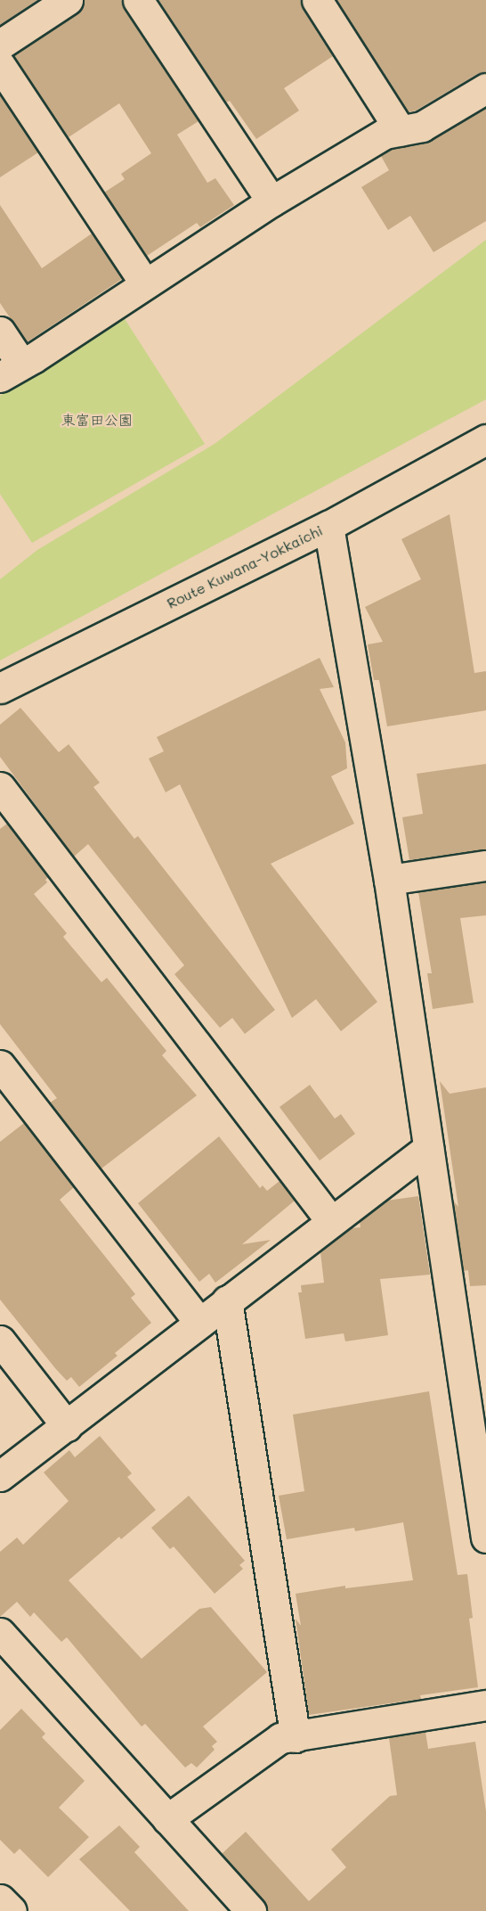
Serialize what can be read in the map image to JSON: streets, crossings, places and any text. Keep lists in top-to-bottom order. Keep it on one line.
{"streets":{"street":["Route Kuwana-Yokkaichi"]},"parks":["東富田公園"]}
